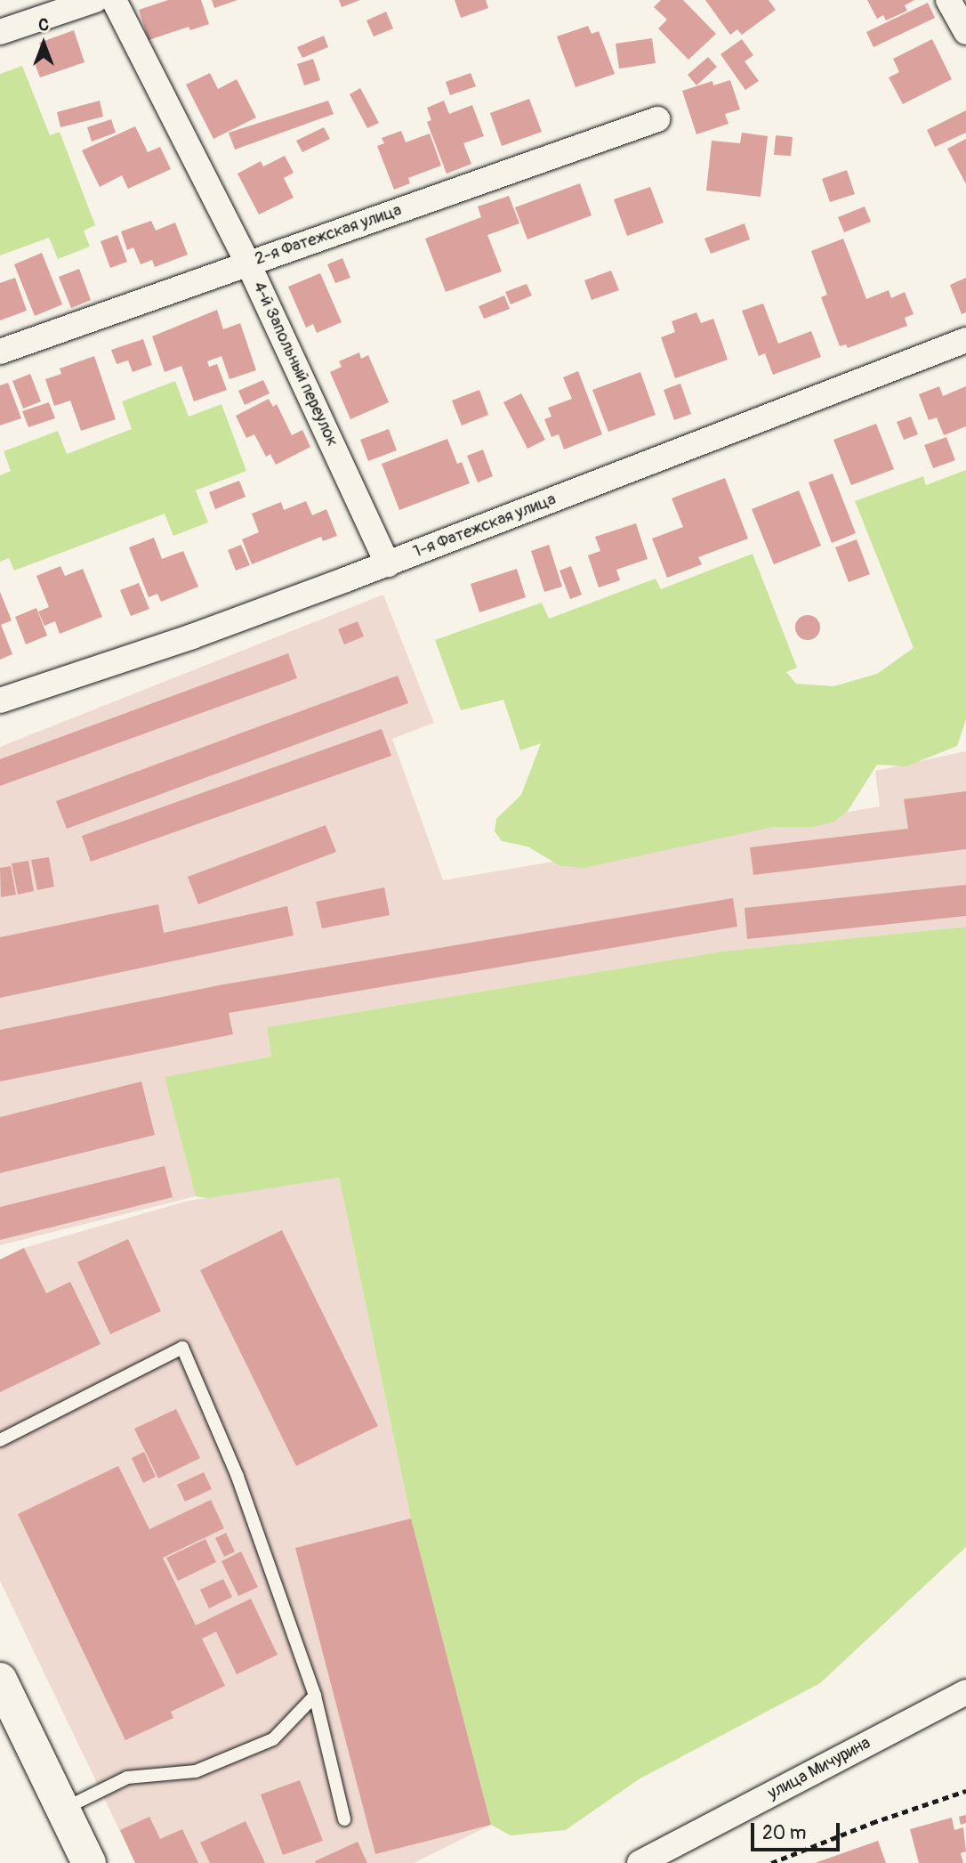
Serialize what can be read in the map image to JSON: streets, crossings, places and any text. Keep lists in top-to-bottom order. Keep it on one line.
{"streets":{"street":["2-я Фатежская улица","4-й Запольный переулок","1-я Фатежская улица","улица Мичурина"]},"crossings":[["2-я Фатежская улица","4-й Запольный переулок"],["4-й Запольный переулок","1-я Фатежская улица"]],"scale_bar":"20 m","north":"top"}
